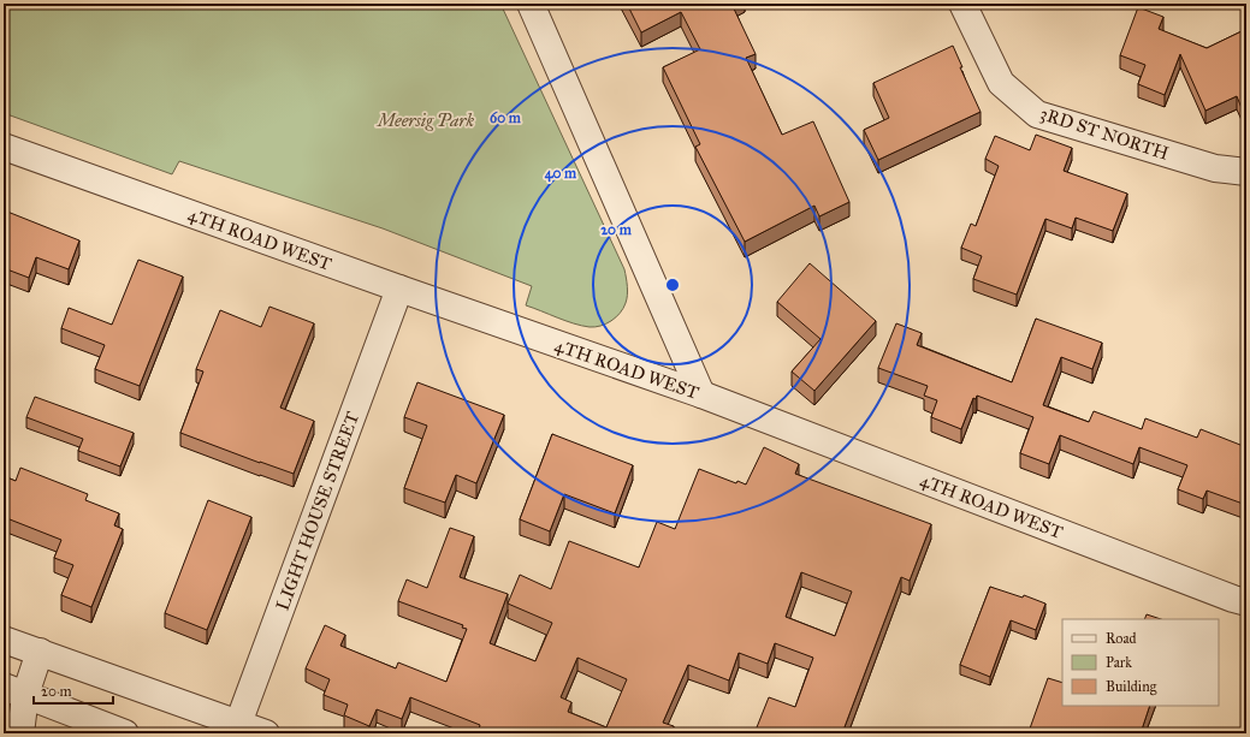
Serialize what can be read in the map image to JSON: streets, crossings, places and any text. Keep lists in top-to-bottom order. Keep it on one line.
{"streets":{"street":["3RD ST NORTH","4TH ROAD WEST","LIGHT HOUSE STREET"]},"crossings":[["4TH ROAD WEST","LIGHT HOUSE STREET"]],"parks":["Meersig Park"],"legend":["Road","Park","Building"],"scale_bar":"20 m","rings":["60 m","40 m","20 m"]}
